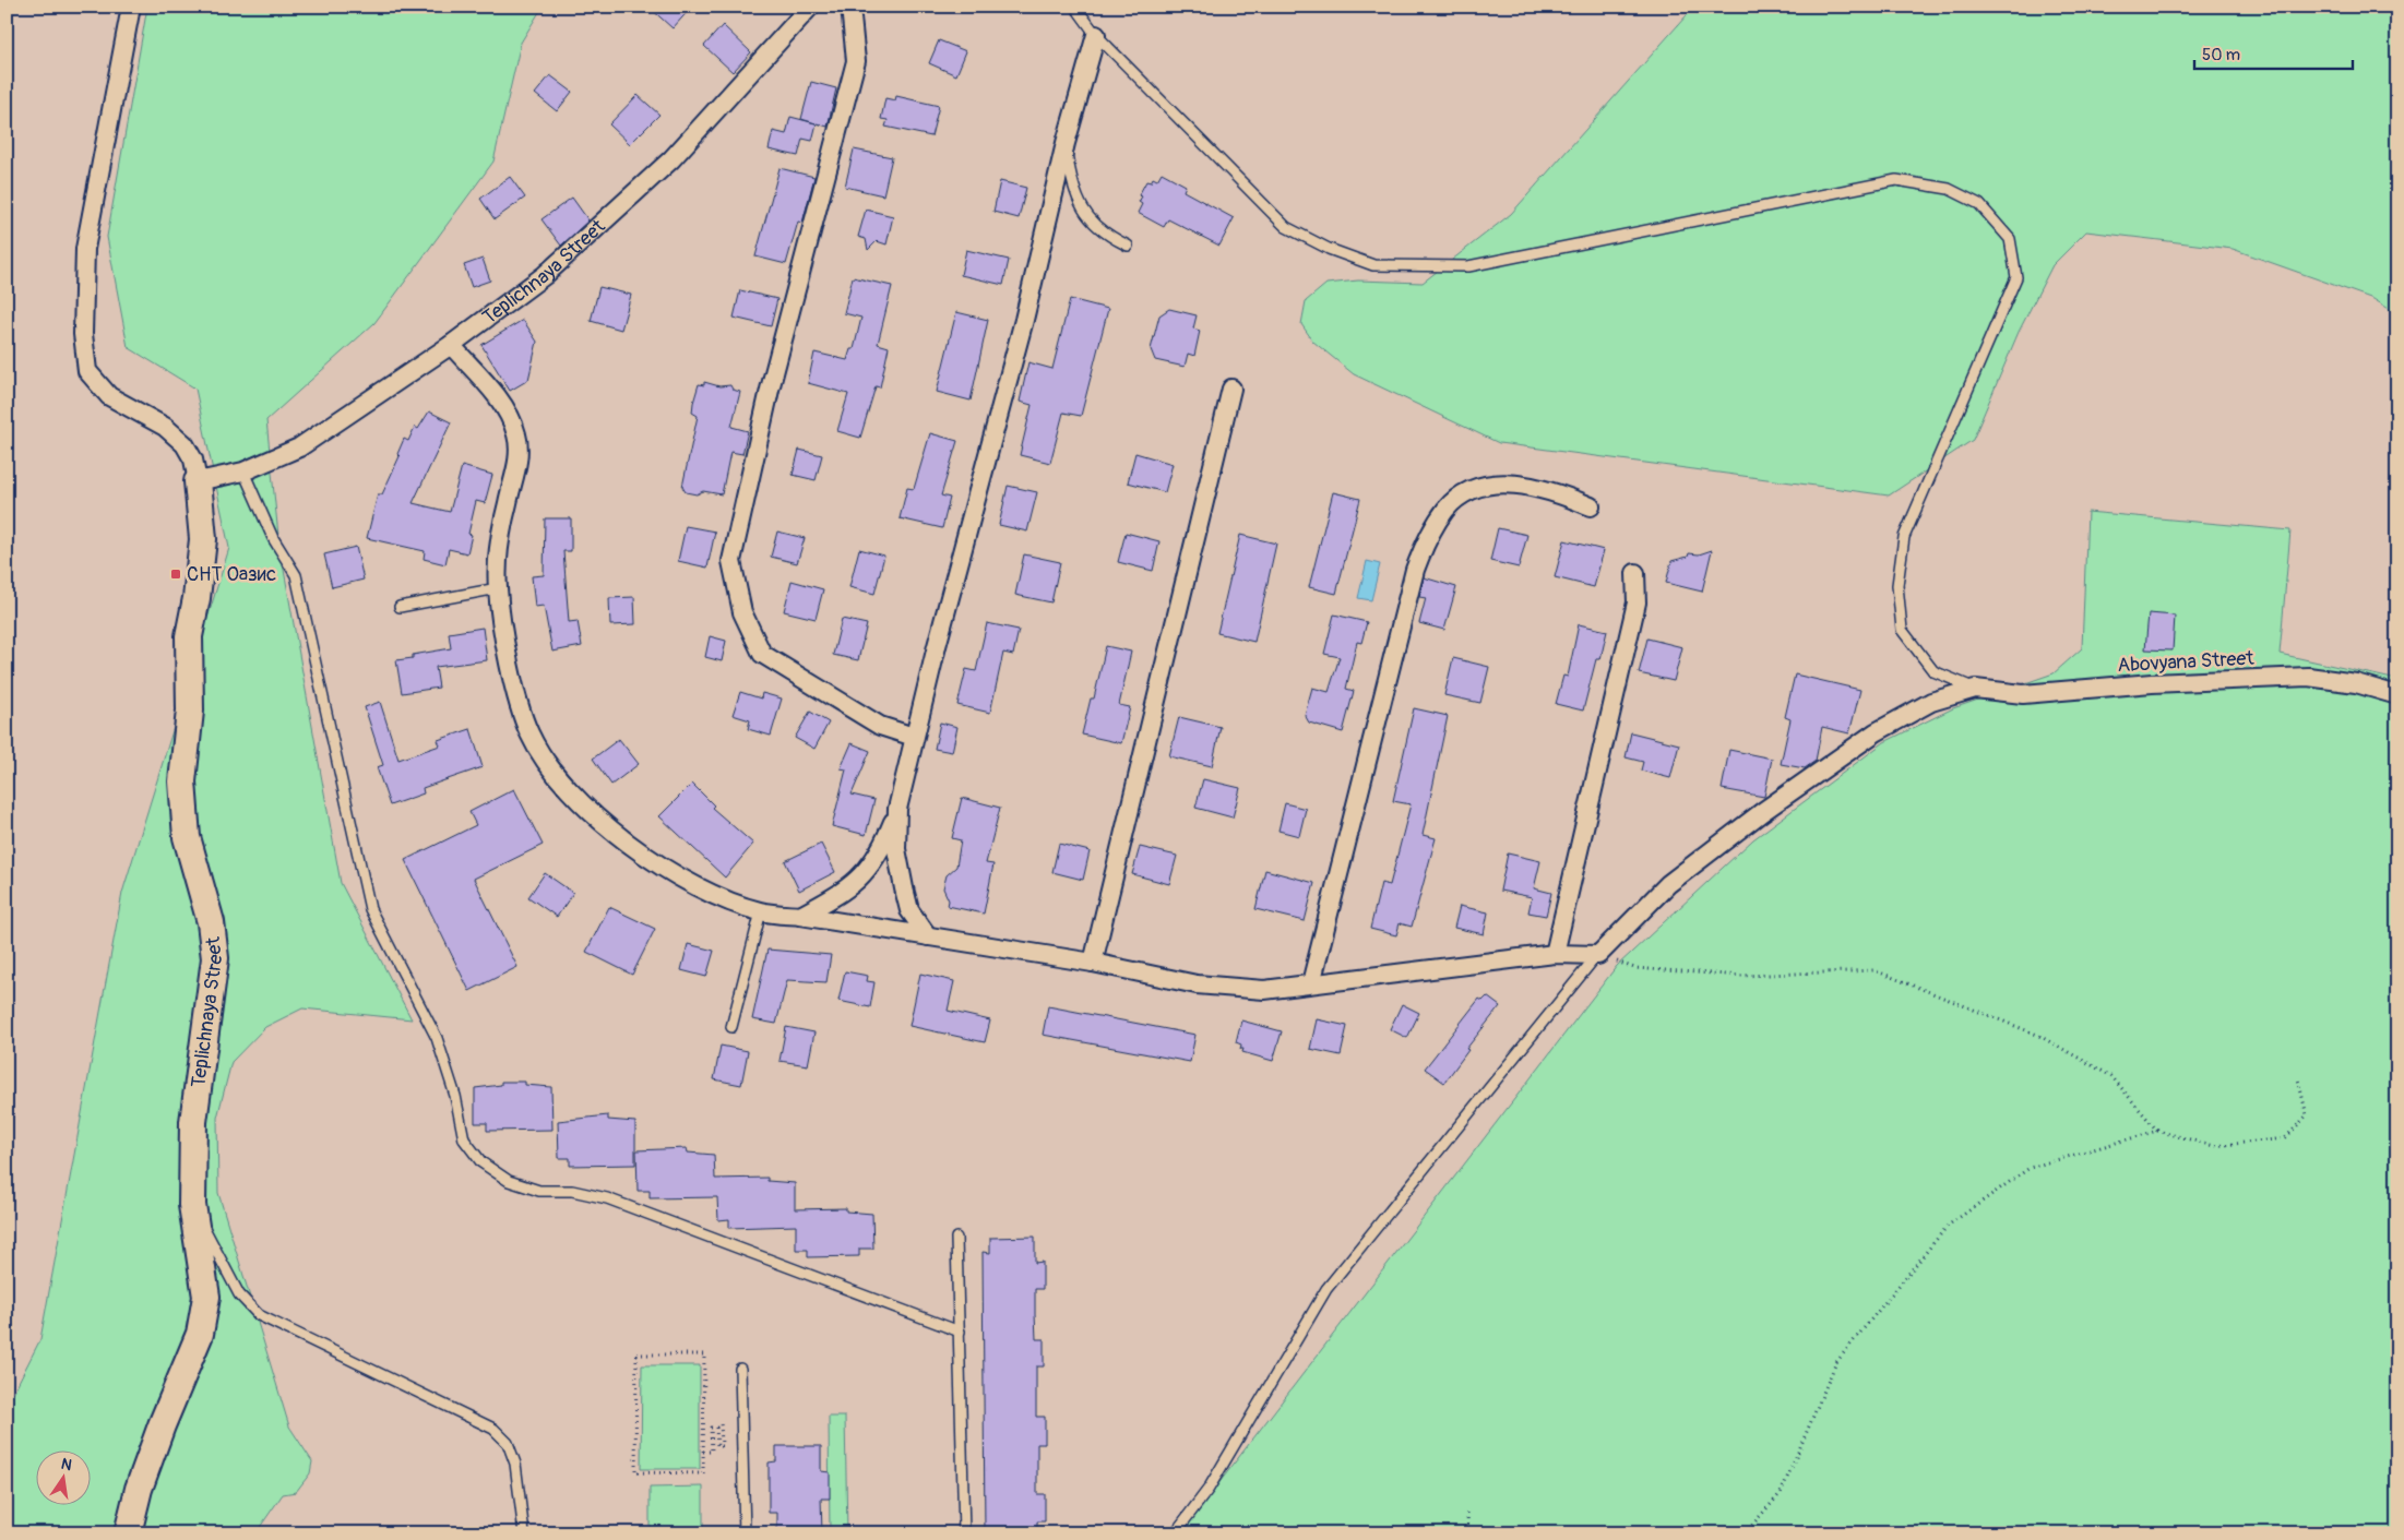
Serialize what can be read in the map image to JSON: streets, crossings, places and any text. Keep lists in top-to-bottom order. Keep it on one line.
{"streets":{"street":["Teplichnaya Street","Abovyana Street"]},"places":{"transit":["СНТ Оазис"]},"scale_bar":"50 m","north":"top"}
